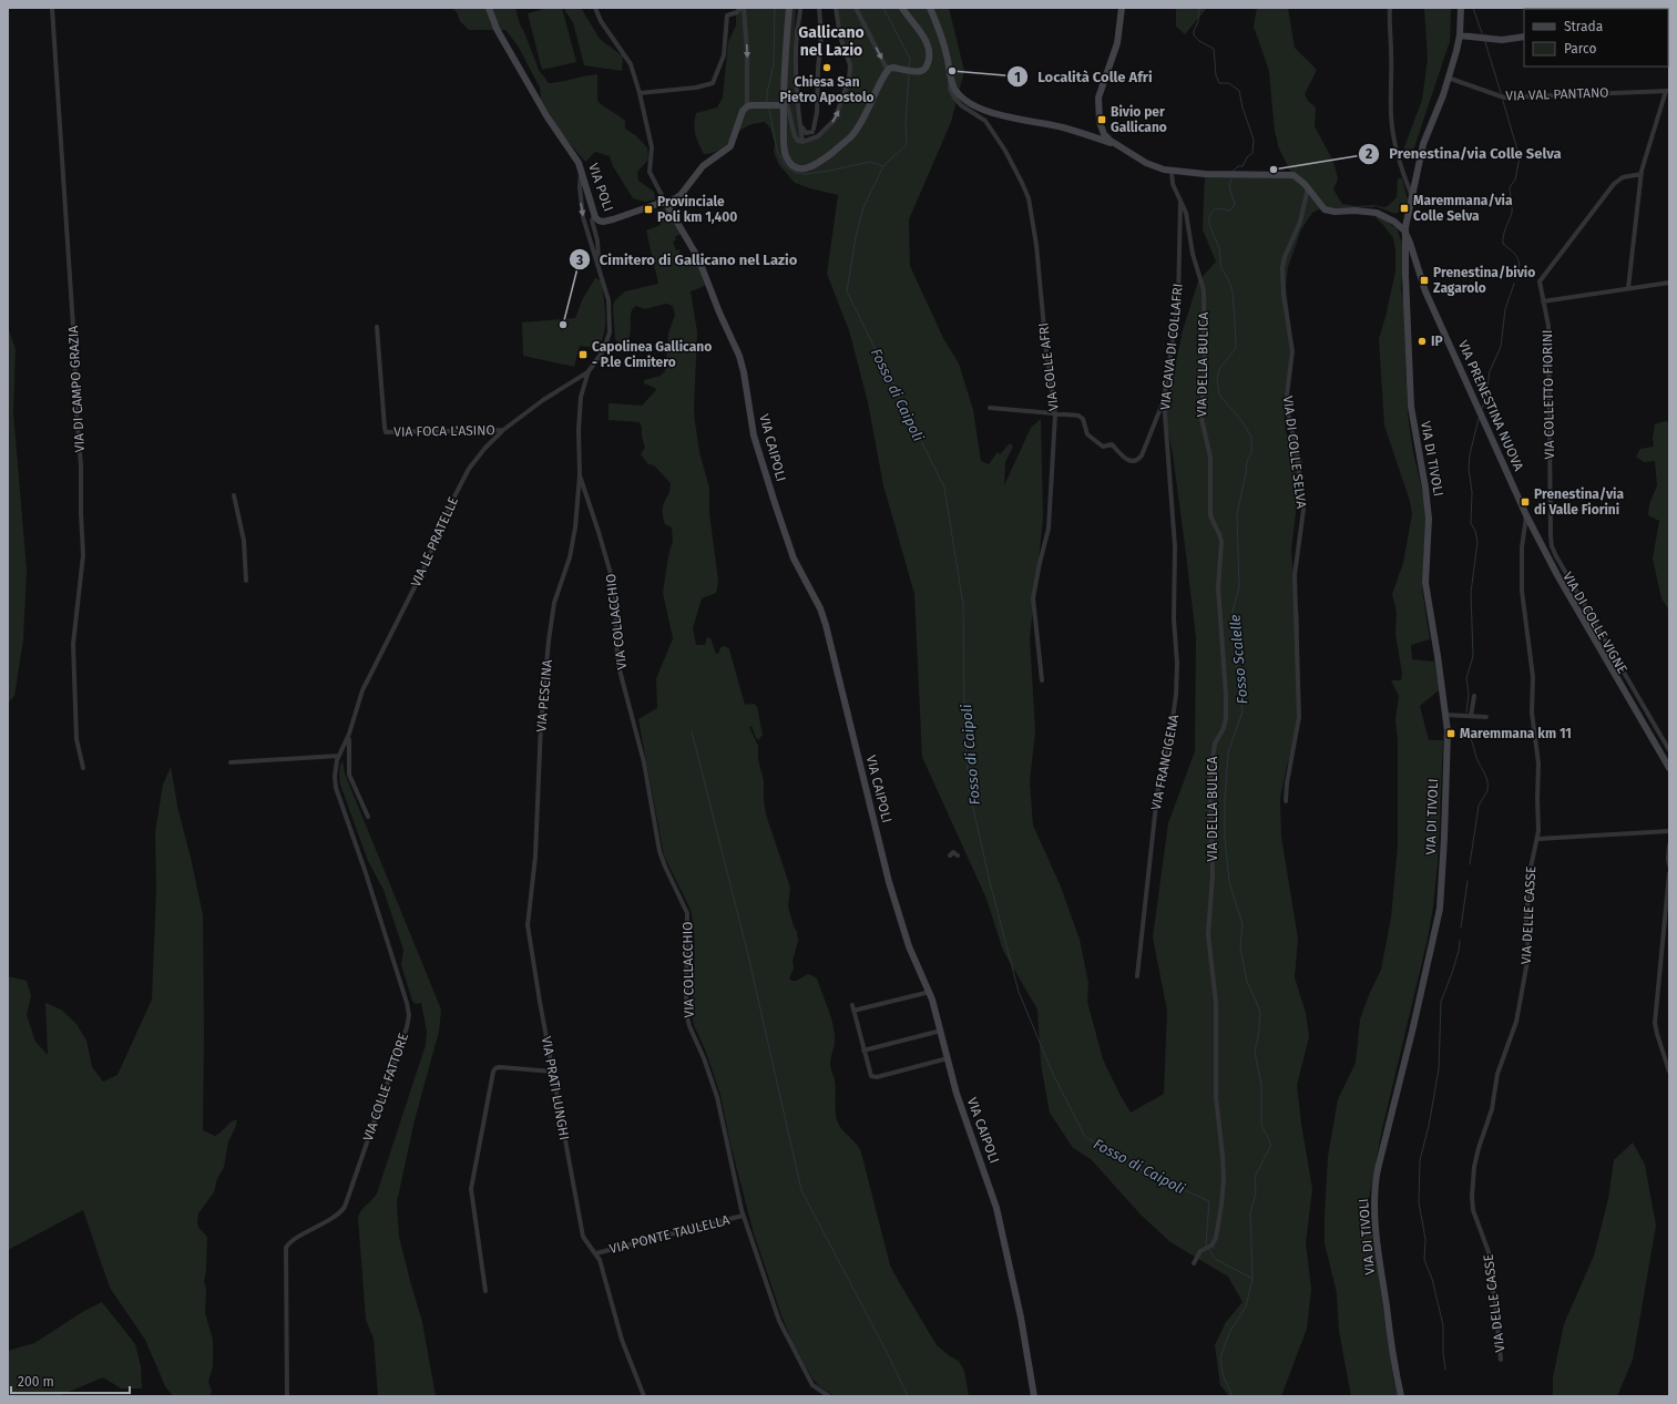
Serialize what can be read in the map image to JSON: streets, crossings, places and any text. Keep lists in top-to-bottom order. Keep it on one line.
{"streets":{"street":["VIA VAL PANTANO","VIA POLI","VIA CAVA DI COLLAFRI","VIA DELLA BULICA","VIA COLLE AFRI","VIA DI CAMPO GRAZIA","VIA COLLETTO FIORINI","VIA PRENESTINA NUOVA","VIA FOCA L'ASINO","VIA CAIPOLI","VIA DI COLLE SELVA","VIA DI TIVOLI","VIA LE PRATELLE","VIA COLLACCHIO","VIA DI COLLE VIGNE","VIA PESCINA","VIA FRANCIGENA","VIA DELLE CASSE","VIA COLLE FATTORE","VIA PRATI LUNGHI","VIA PONTE TAULELLA"]},"crossings":[["VIA VAL PANTANO","VIA DI TIVOLI"],["VIA POLI","VIA CAIPOLI"],["VIA CAVA DI COLLAFRI","VIA DELLA BULICA"],["VIA CAVA DI COLLAFRI","VIA FRANCIGENA"],["VIA COLLETTO FIORINI","VIA DI COLLE VIGNE"],["VIA PRENESTINA NUOVA","VIA DI TIVOLI"],["VIA PRENESTINA NUOVA","VIA DELLE CASSE"],["VIA FOCA L'ASINO","VIA LE PRATELLE"],["VIA LE PRATELLE","VIA COLLE FATTORE"],["VIA COLLACCHIO","VIA PESCINA"],["VIA COLLACCHIO","VIA PONTE TAULELLA"],["VIA PESCINA","VIA PRATI LUNGHI"],["VIA PRATI LUNGHI","VIA PONTE TAULELLA"]],"districts":["Gallicano nel Lazio"],"water":["Fosso di Caipoli","Fosso Scalelle"],"places":{"other":["Chiesa San Pietro Apostolo","Località Colle Afri","Prenestina/via Colle Selva","Cimitero di Gallicano nel Lazio","IP"],"transit":["Bivio per Gallicano","Maremmana/via Colle Selva","Provinciale Poli km 1,400","Prenestina/bivio Zagarolo","Capolinea Gallicano - P.le Cimitero","Prenestina/via di Valle Fiorini","Maremmana km 11"]},"legend":["Strada","Parco"],"scale_bar":"200 m"}
